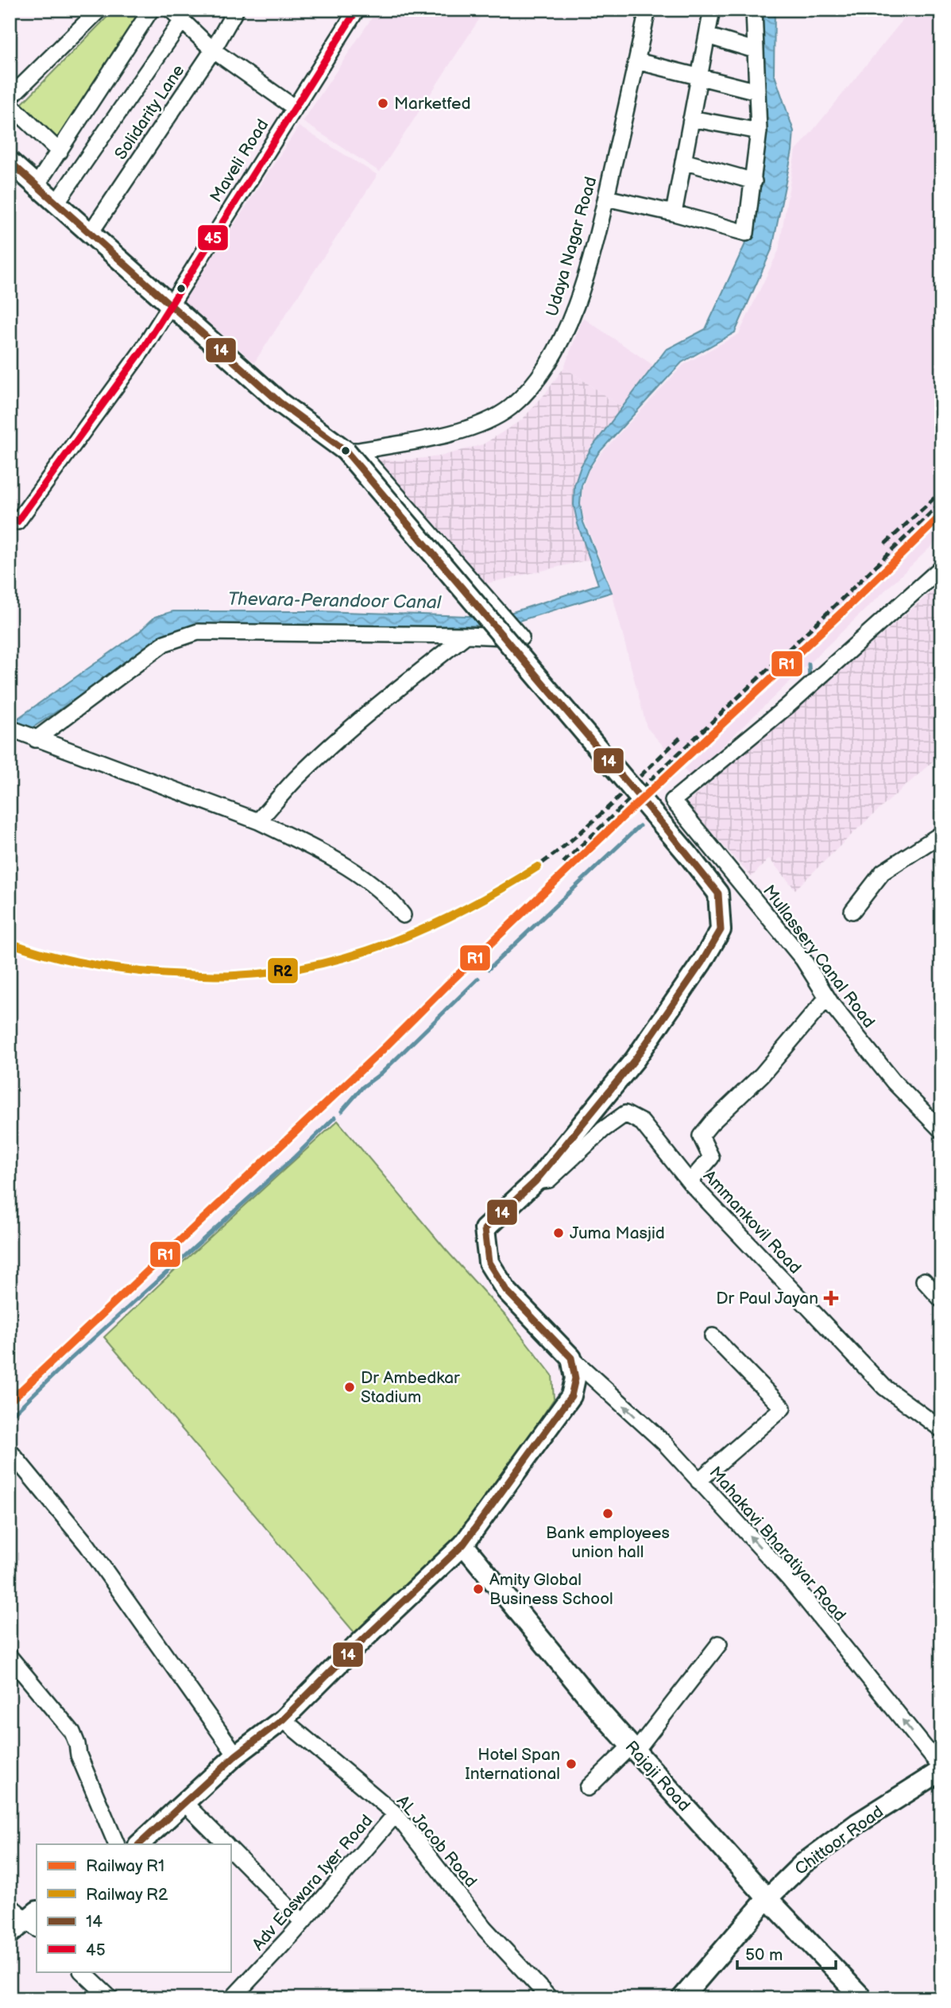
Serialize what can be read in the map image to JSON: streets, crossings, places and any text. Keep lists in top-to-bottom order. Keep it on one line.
{"streets":{"main road":["Rajaji Road","Chittoor Road"],"street":["Solidarity Lane","Maveli Road","Udaya Nagar Road","Mullassery Canal Road","Ammankovil Road","Mahakavi Bharatiyar Road","AL Jacob Road","Adv Easwara Iyer Road"]},"crossings":[["Mahakavi Bharatiyar Road","Chittoor Road"],["Rajaji Road","Chittoor Road"],["AL Jacob Road","Adv Easwara Iyer Road"]],"one_way":["Mahakavi Bharatiyar Road"],"water":["Thevara-Perandoor Canal"],"places":{"other":["Marketfed","Juma Masjid","Dr Ambedkar Stadium","Bank employees union hall","Amity Global Business School","Hotel Span International"],"health":["Dr Paul Jayan"]},"lines":["transit line 45","transit line 14","rail line R1","rail line R2"],"legend":["Railway R1","Railway R2","14","45"],"scale_bar":"50 m"}
